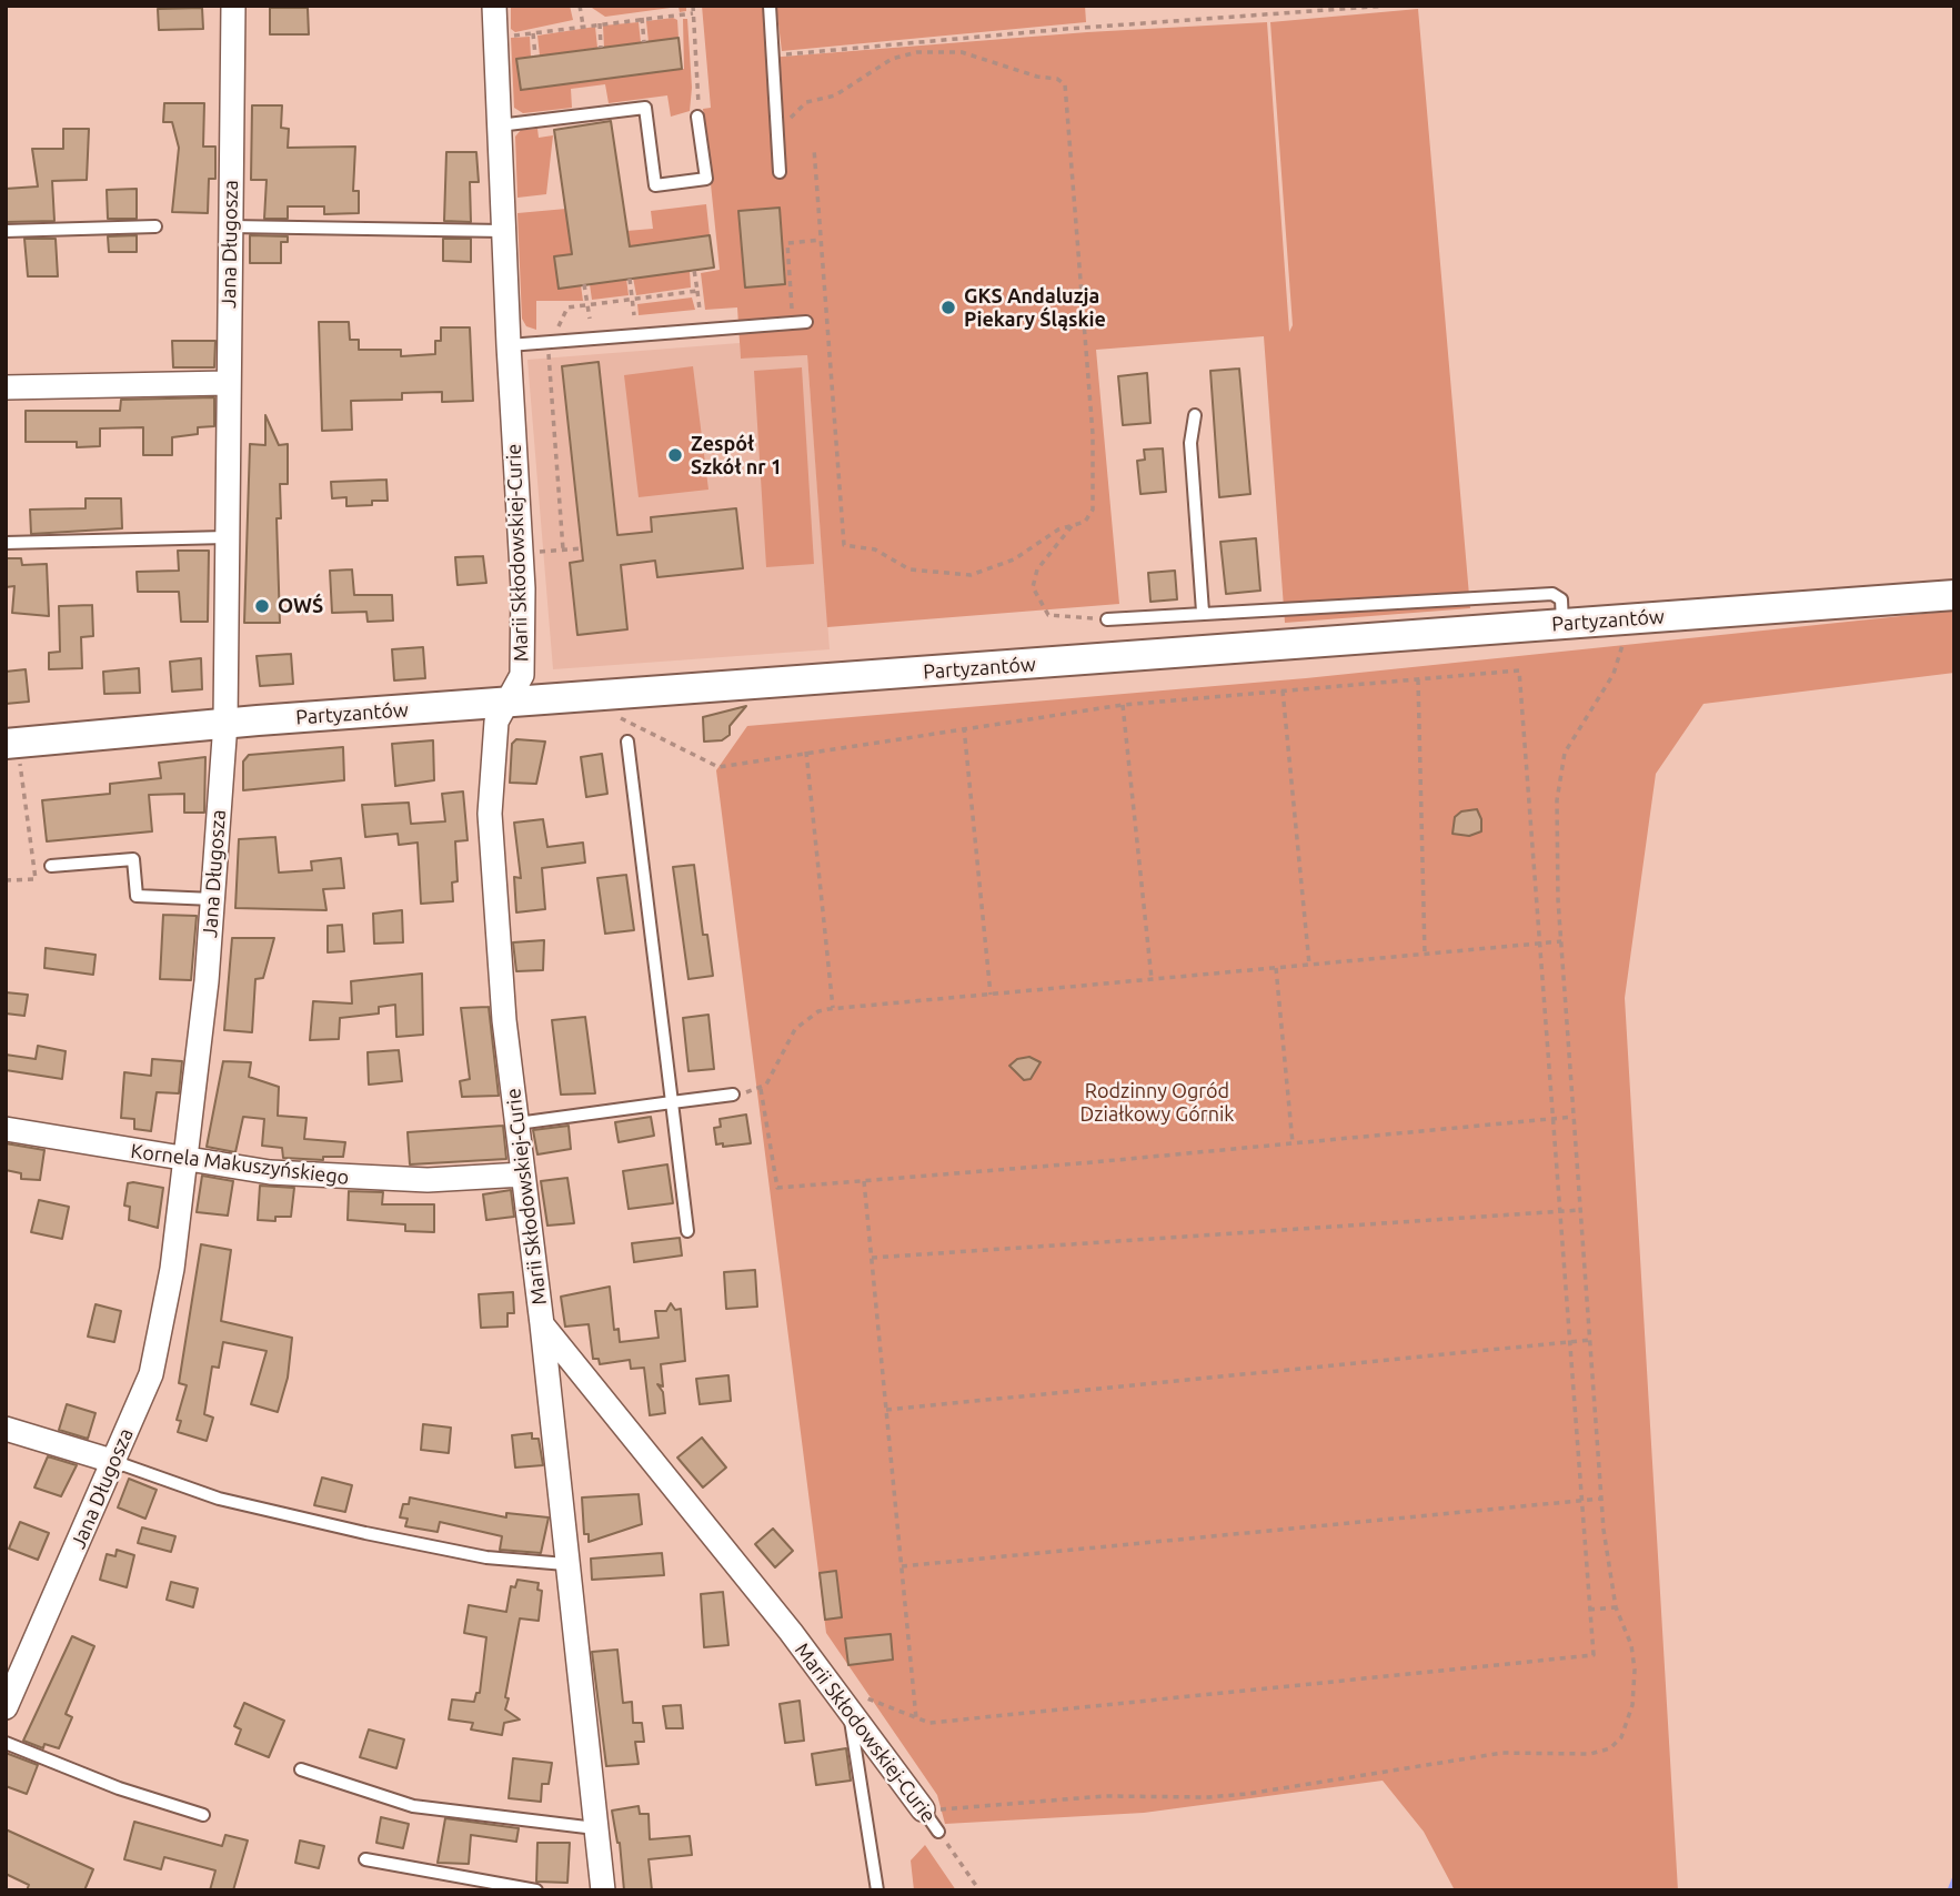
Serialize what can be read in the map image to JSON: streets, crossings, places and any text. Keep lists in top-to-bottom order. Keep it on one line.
{"streets":{"street":["Jana Długosza","Marii Skłodowskiej-Curie","Partyzantów","Kornela Makuszyńskiego"]},"crossings":[["Jana Długosza","Partyzantów"],["Jana Długosza","Kornela Makuszyńskiego"],["Marii Skłodowskiej-Curie","Partyzantów"],["Marii Skłodowskiej-Curie","Kornela Makuszyńskiego"]],"parks":["Rodzinny Ogród Działkowy Górnik"],"places":["GKS Andaluzja Piekary Śląskie","Zespół Szkół nr 1","OWŚ"]}
